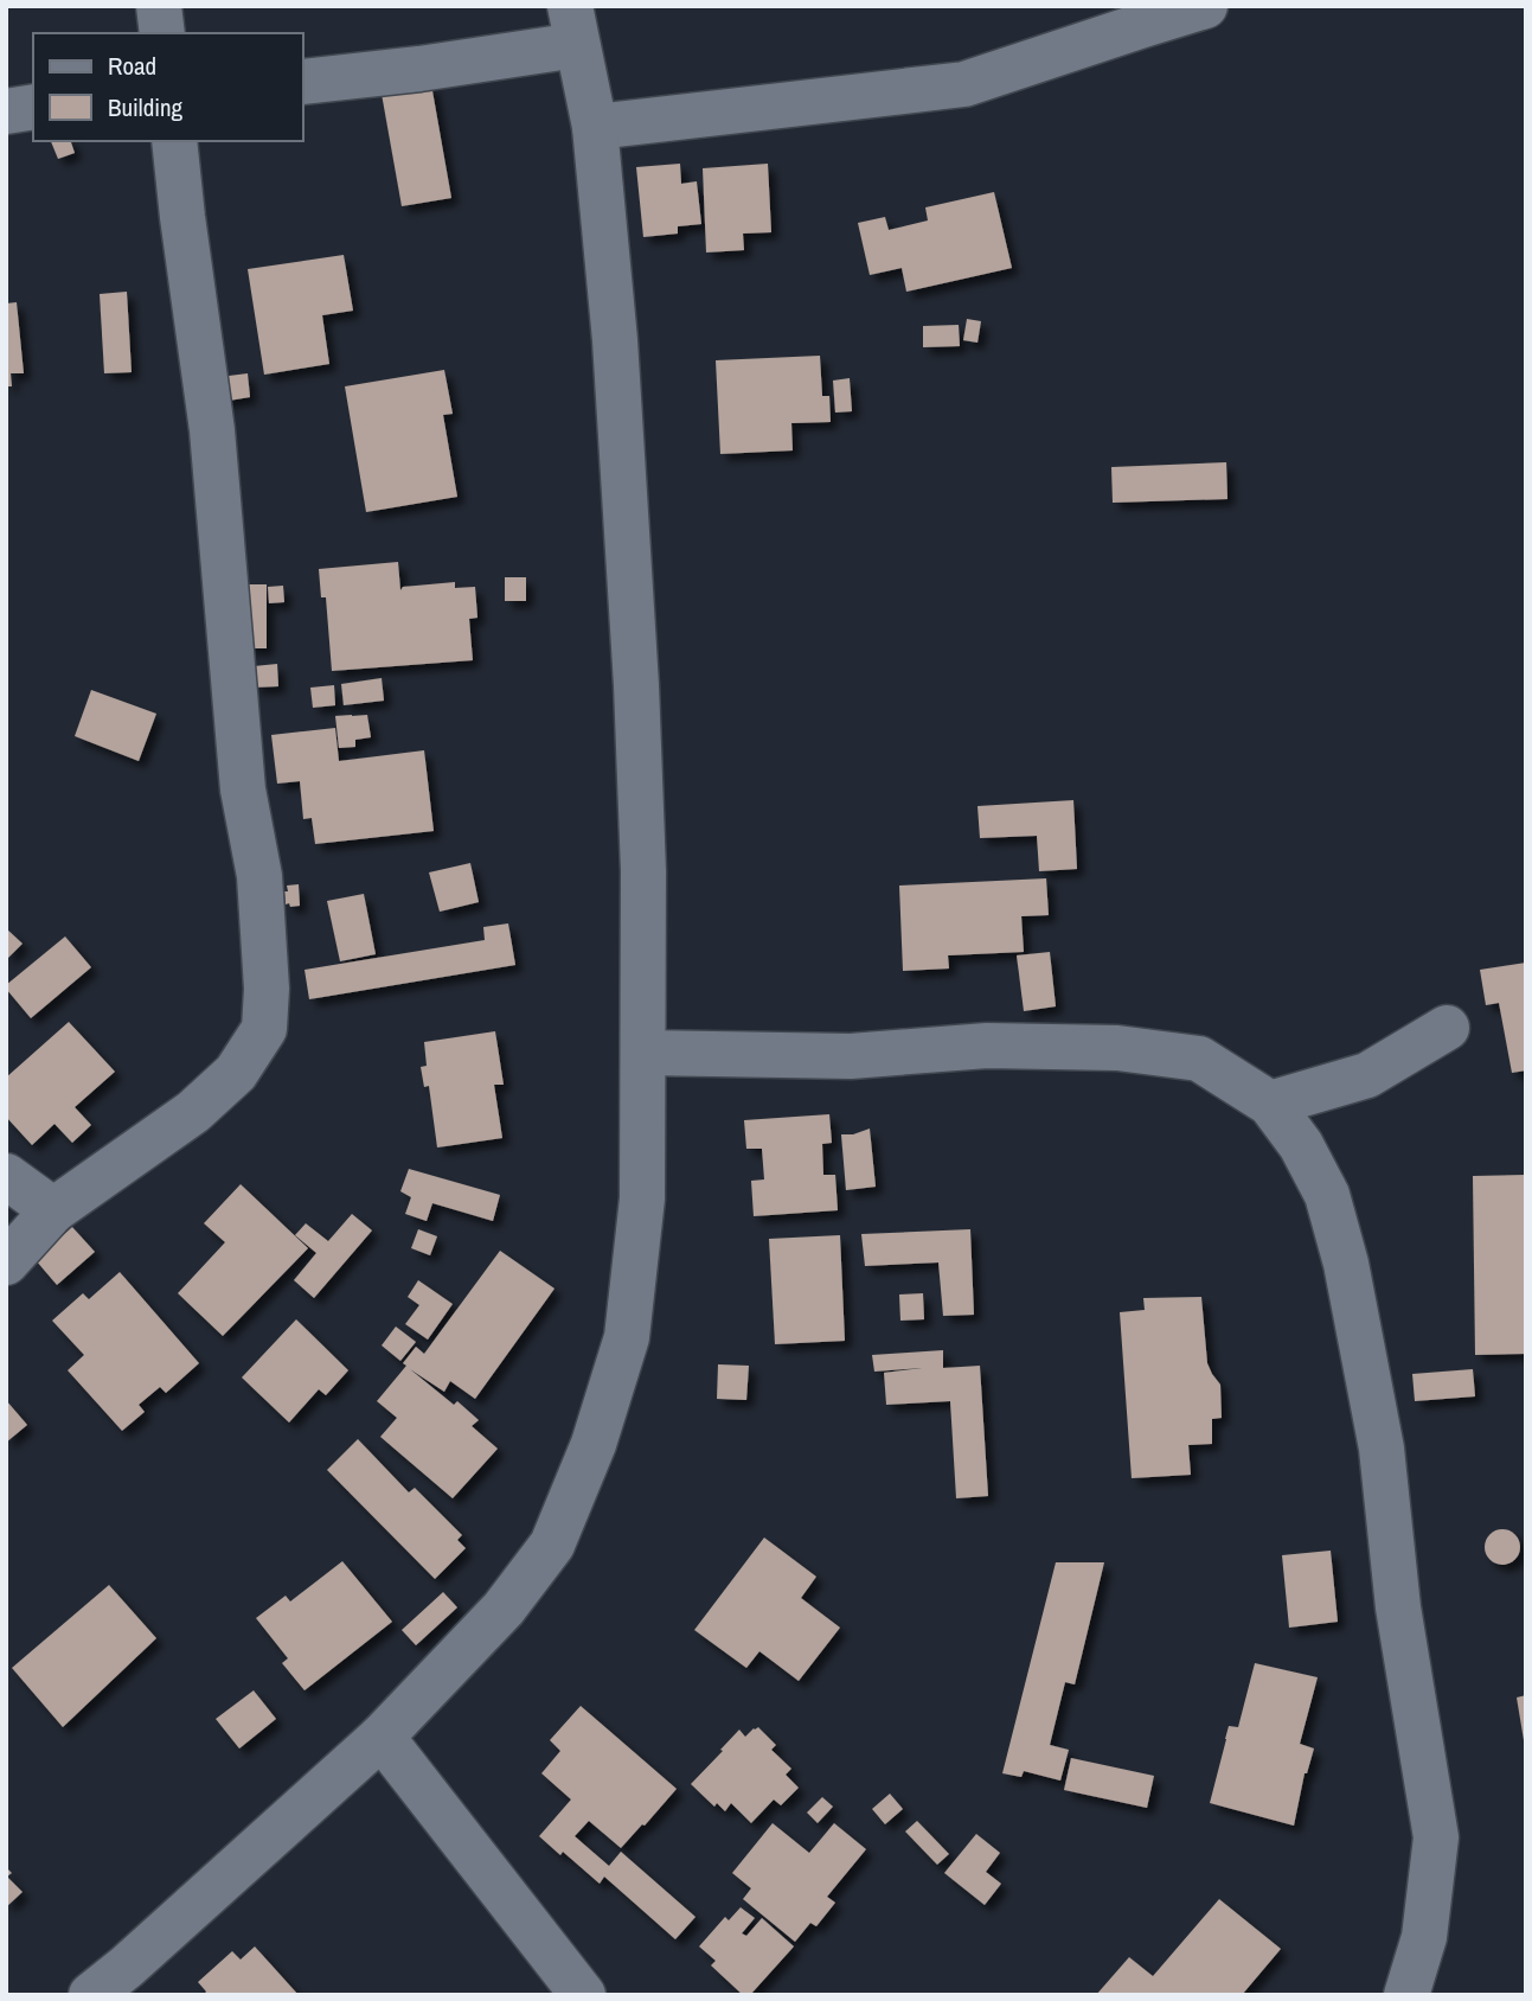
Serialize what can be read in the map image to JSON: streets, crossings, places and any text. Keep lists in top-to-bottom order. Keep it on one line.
{"legend":["Road","Building"]}
